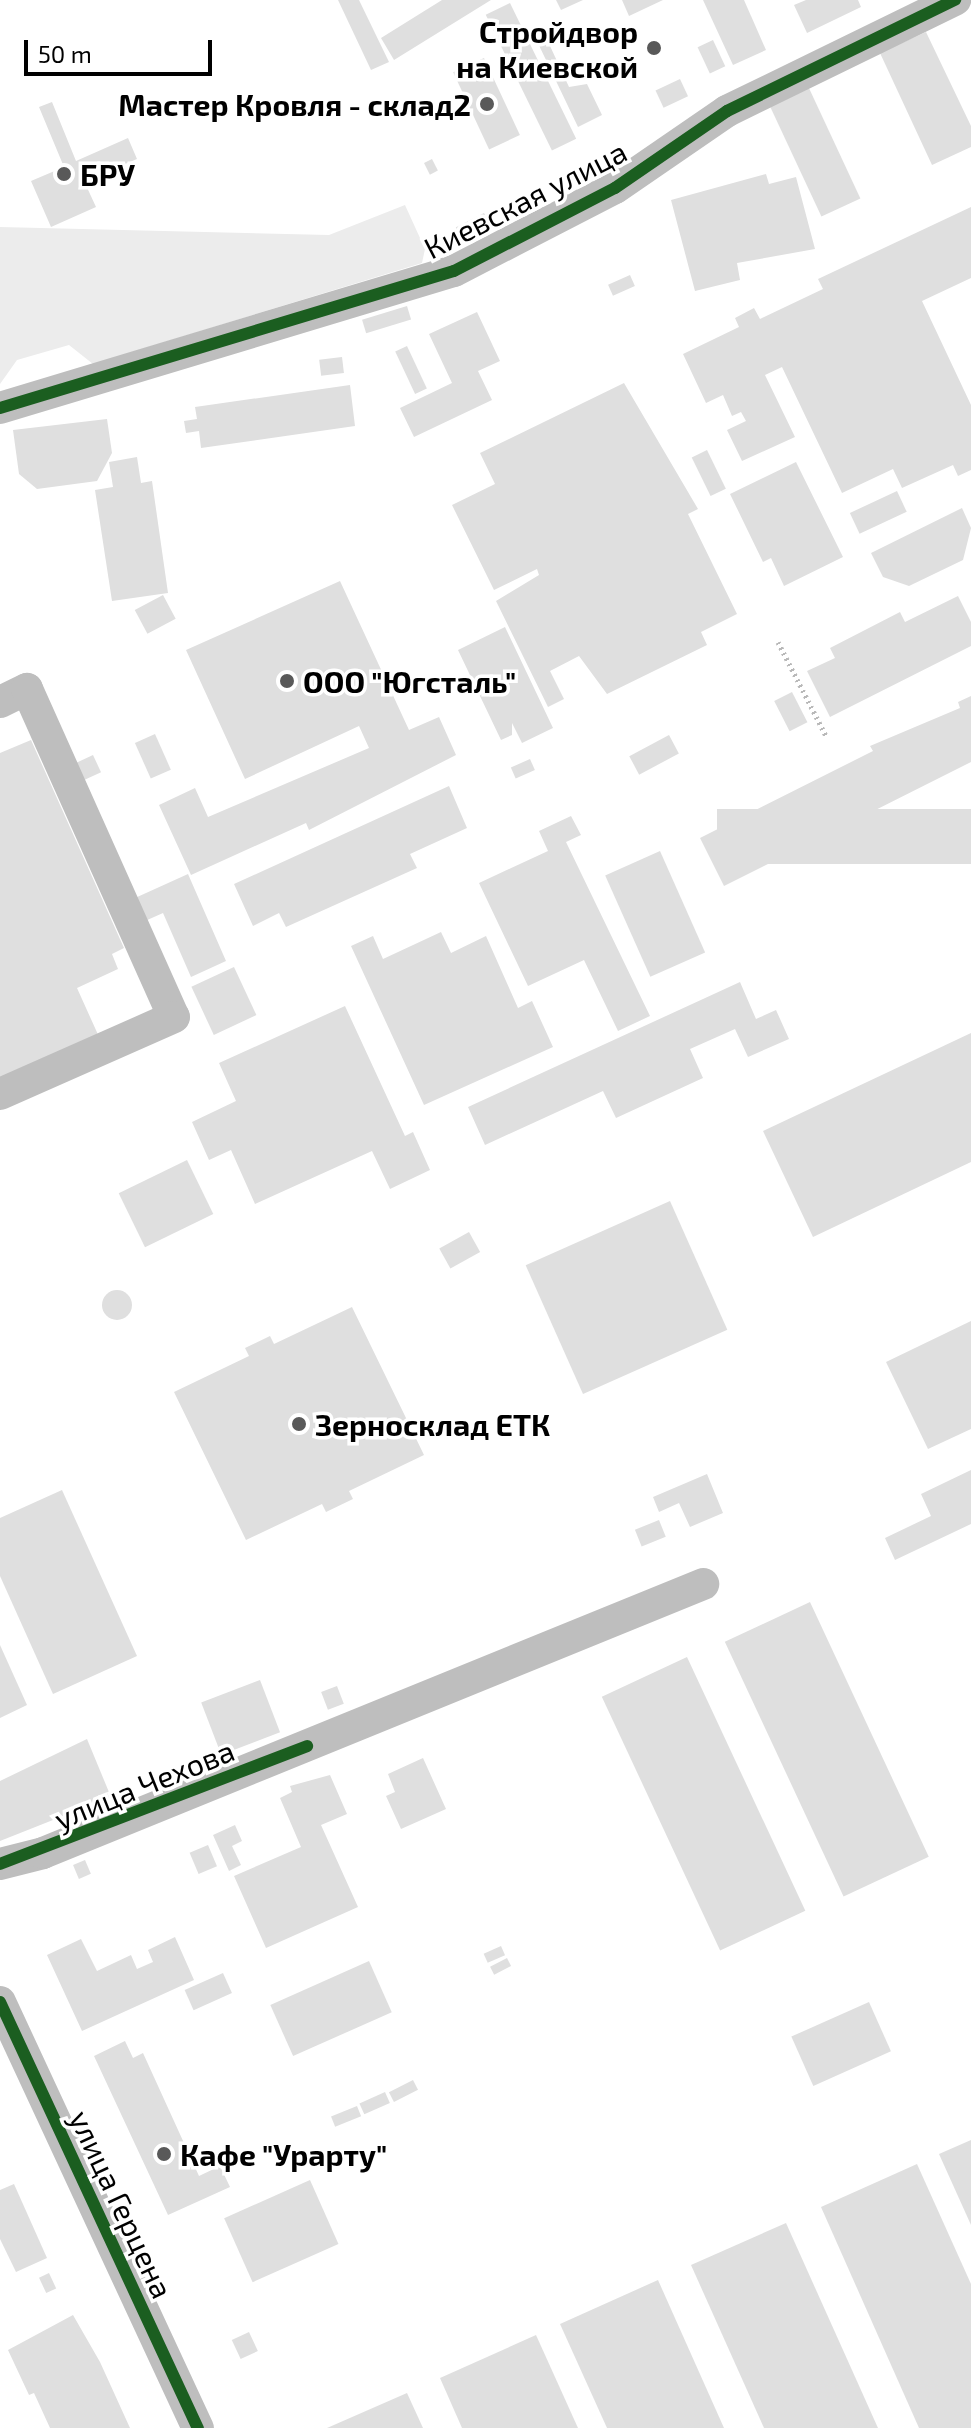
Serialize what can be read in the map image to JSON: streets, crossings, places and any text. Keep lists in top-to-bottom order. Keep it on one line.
{"streets":{"street":["Киевская улица","улица Чехова","улица Герцена"]},"places":["Стройдвор на Киевской","Мастер Кровля - склад2","БРУ","ООО \"Югсталь\"","Зерносклад ЕТК","Кафе \"Урарту\""],"scale_bar":"50 m"}
